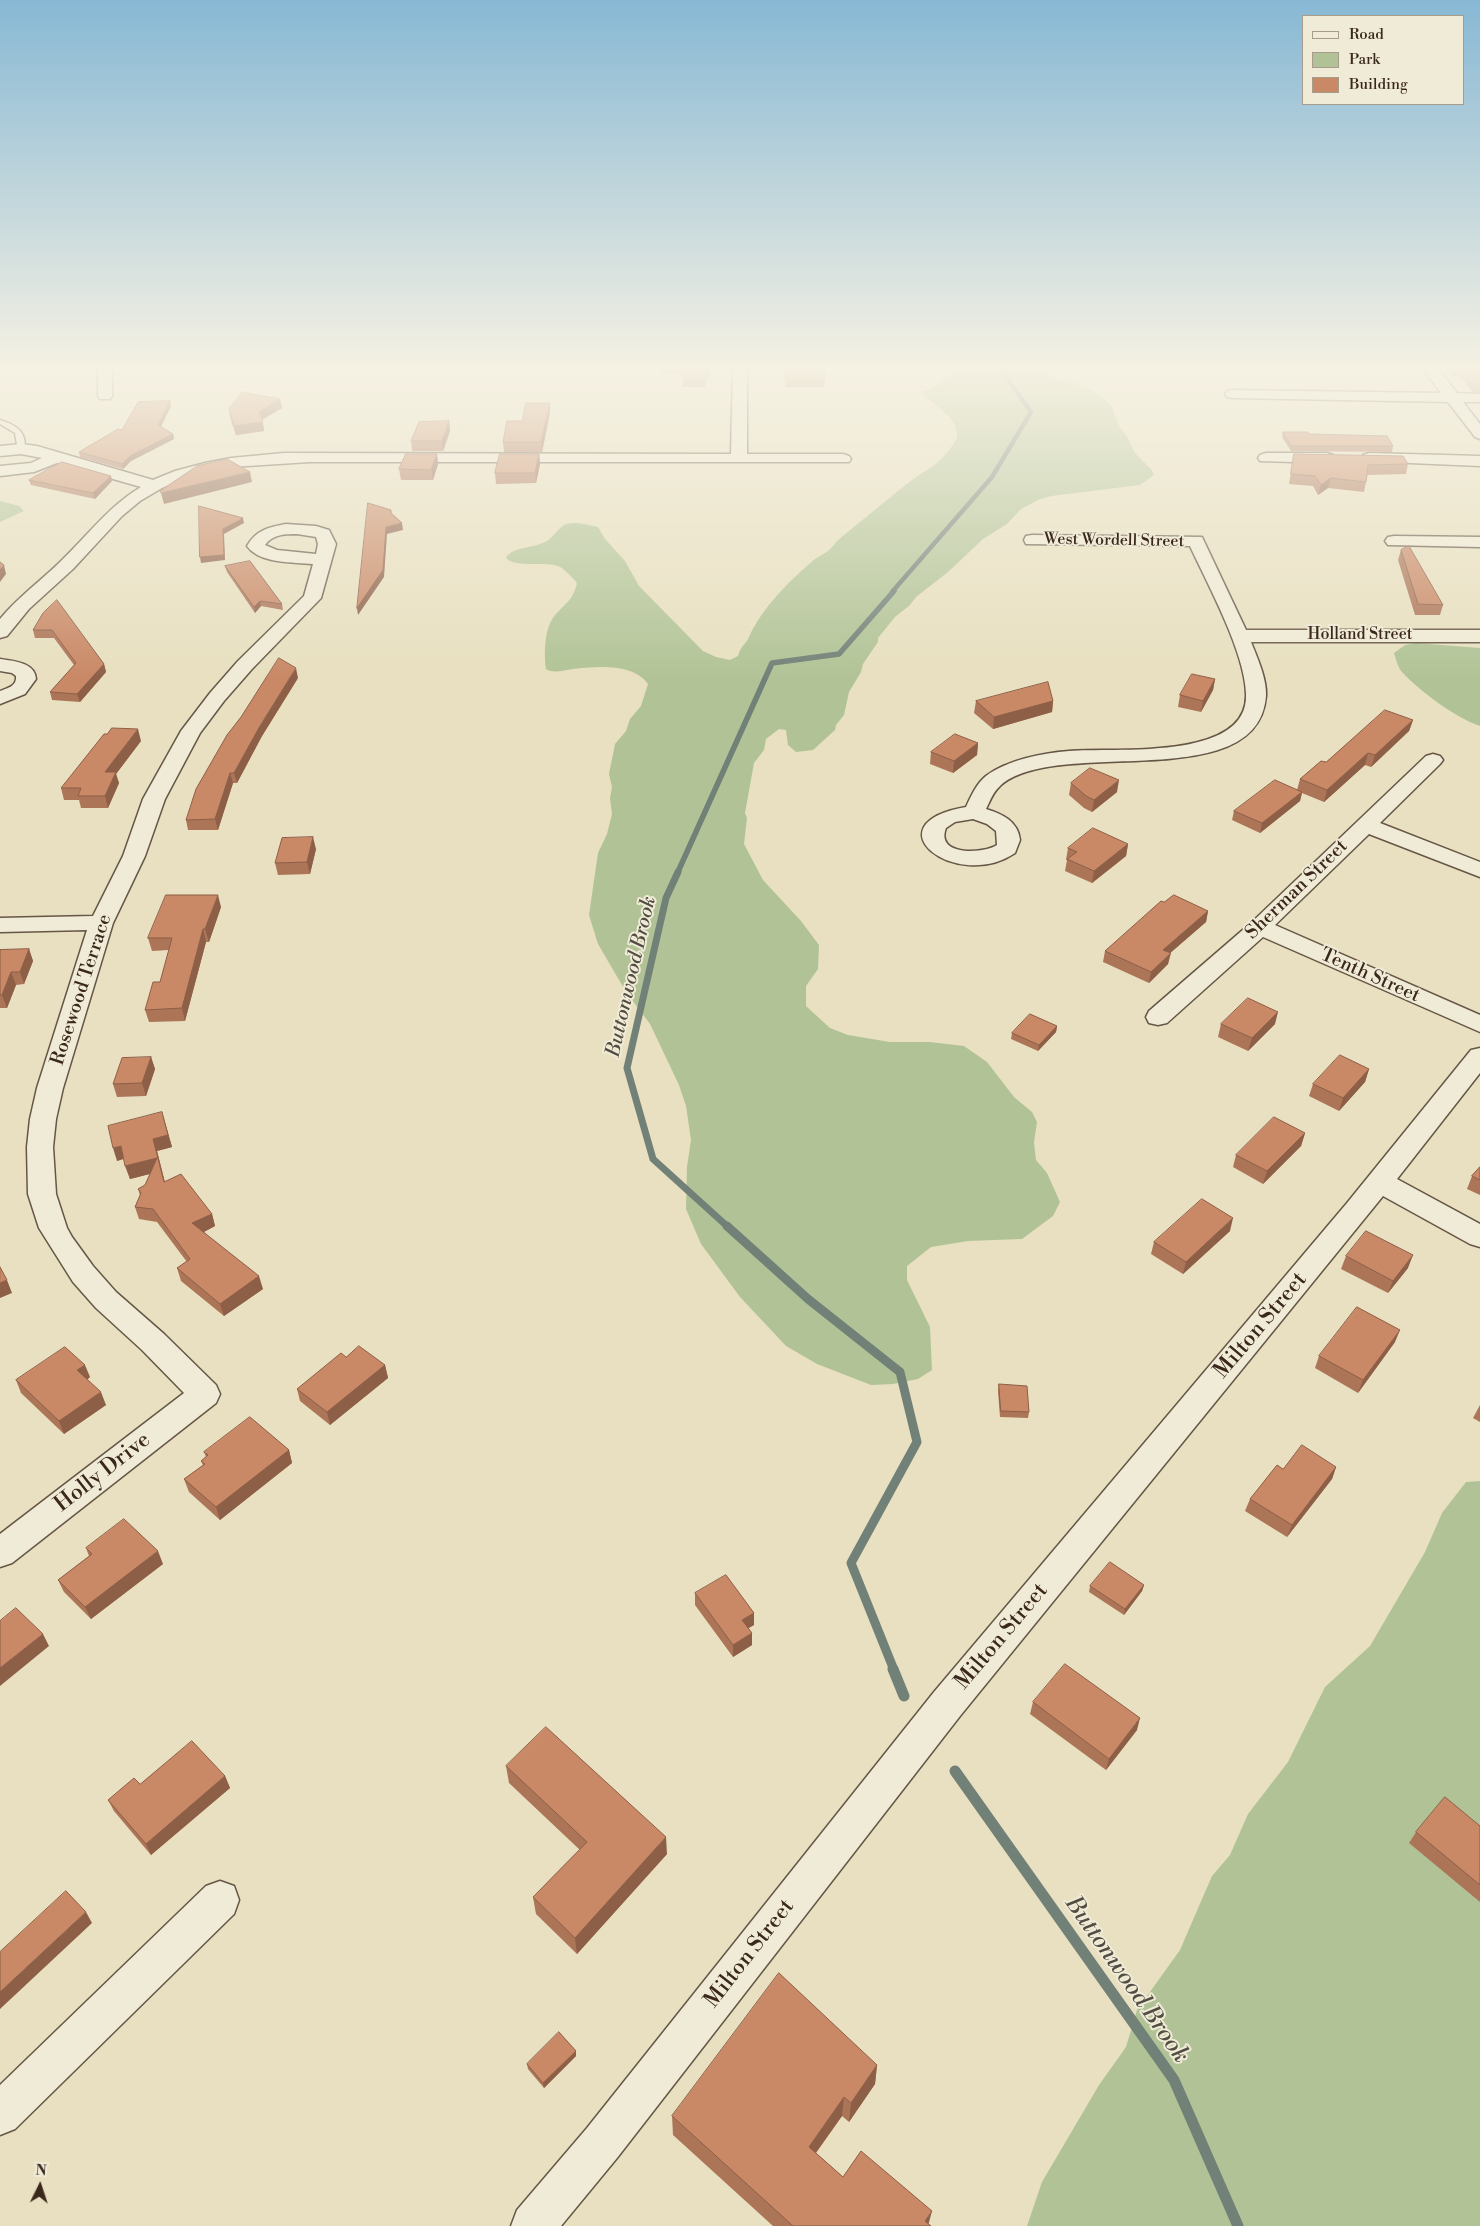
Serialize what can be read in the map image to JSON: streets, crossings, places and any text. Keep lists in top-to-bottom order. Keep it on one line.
{"streets":{"street":["West Wordell Street","Holland Street","Sherman Street","Tenth Street","Rosewood Terrace","Milton Street","Holly Drive"]},"crossings":[["West Wordell Street","Holland Street"],["Sherman Street","Tenth Street"],["Rosewood Terrace","Holly Drive"]],"water":["Buttonwood Brook"],"legend":["Road","Park","Building"],"north":"top"}
